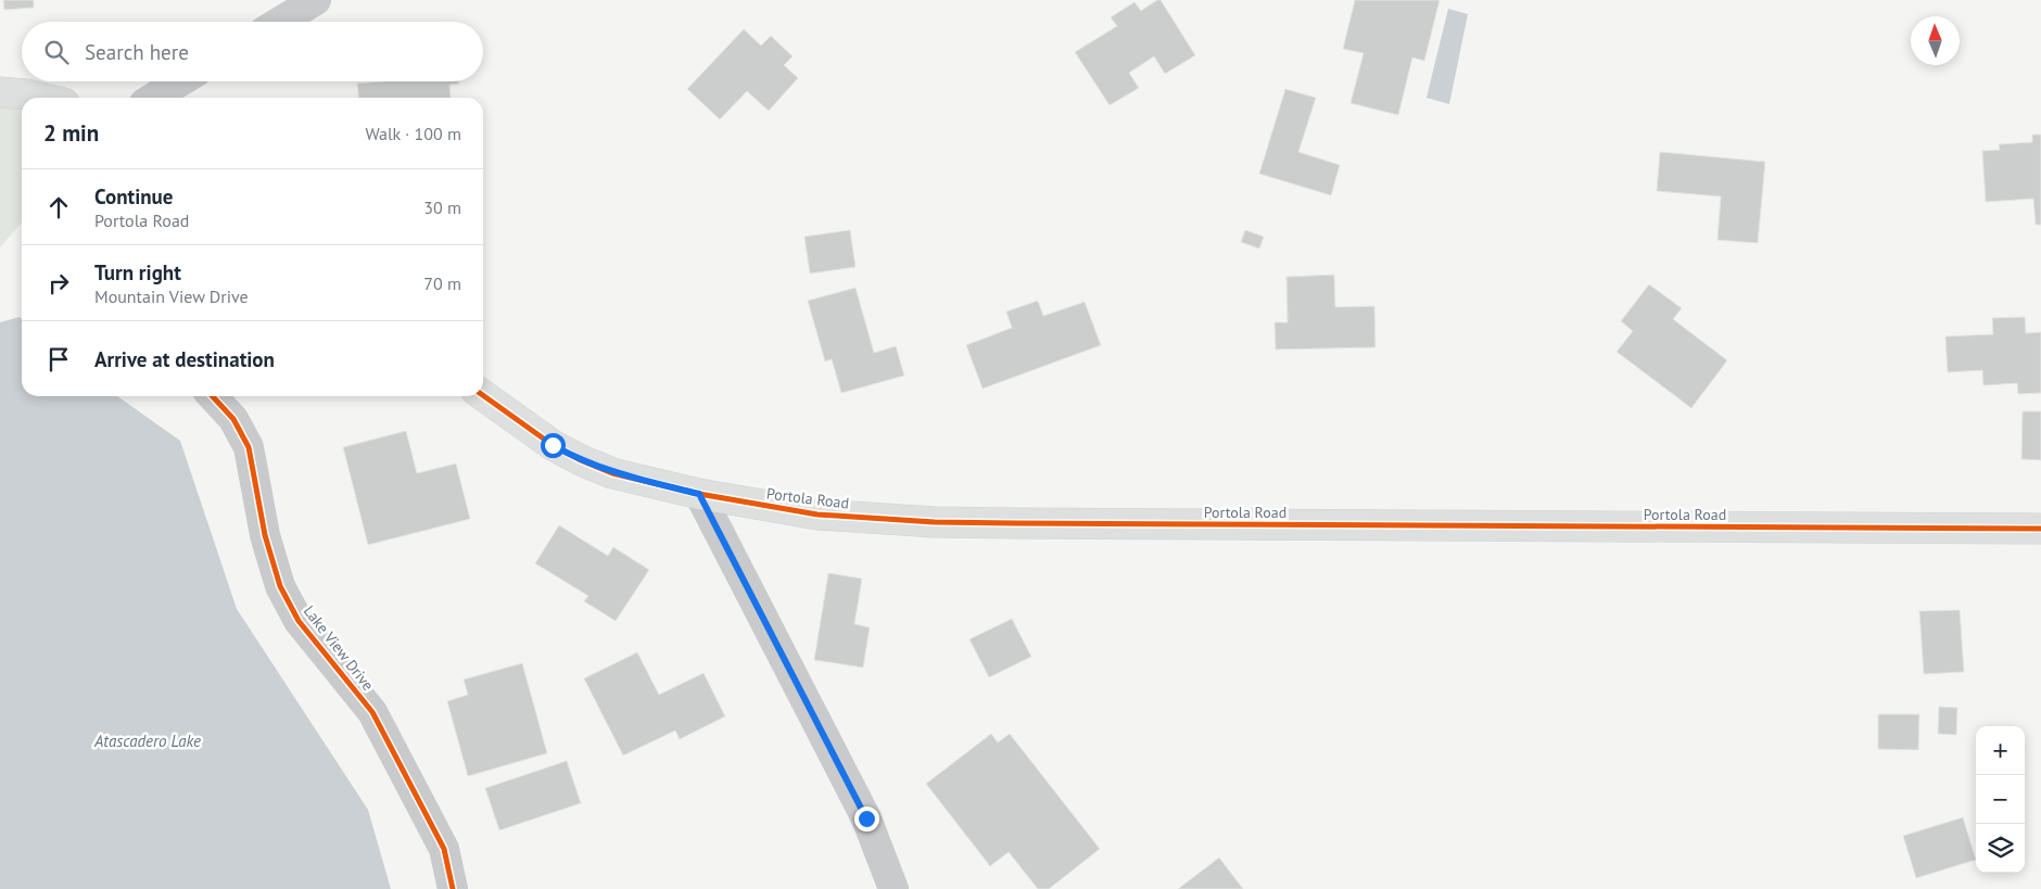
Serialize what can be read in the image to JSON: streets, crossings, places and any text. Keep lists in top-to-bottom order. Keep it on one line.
{"streets":{"street":["Portola Road","Lake View Drive"]},"water":["Atascadero Lake"],"north":"top","page":{"search":"Search here","heading":["2 min","Walk · 100 m"],"list":[["Continue","Portola Road","30 m"],["Turn right","Mountain View Drive","70 m"],"Arrive at destination"],"map_buttons":["+","−"]}}
